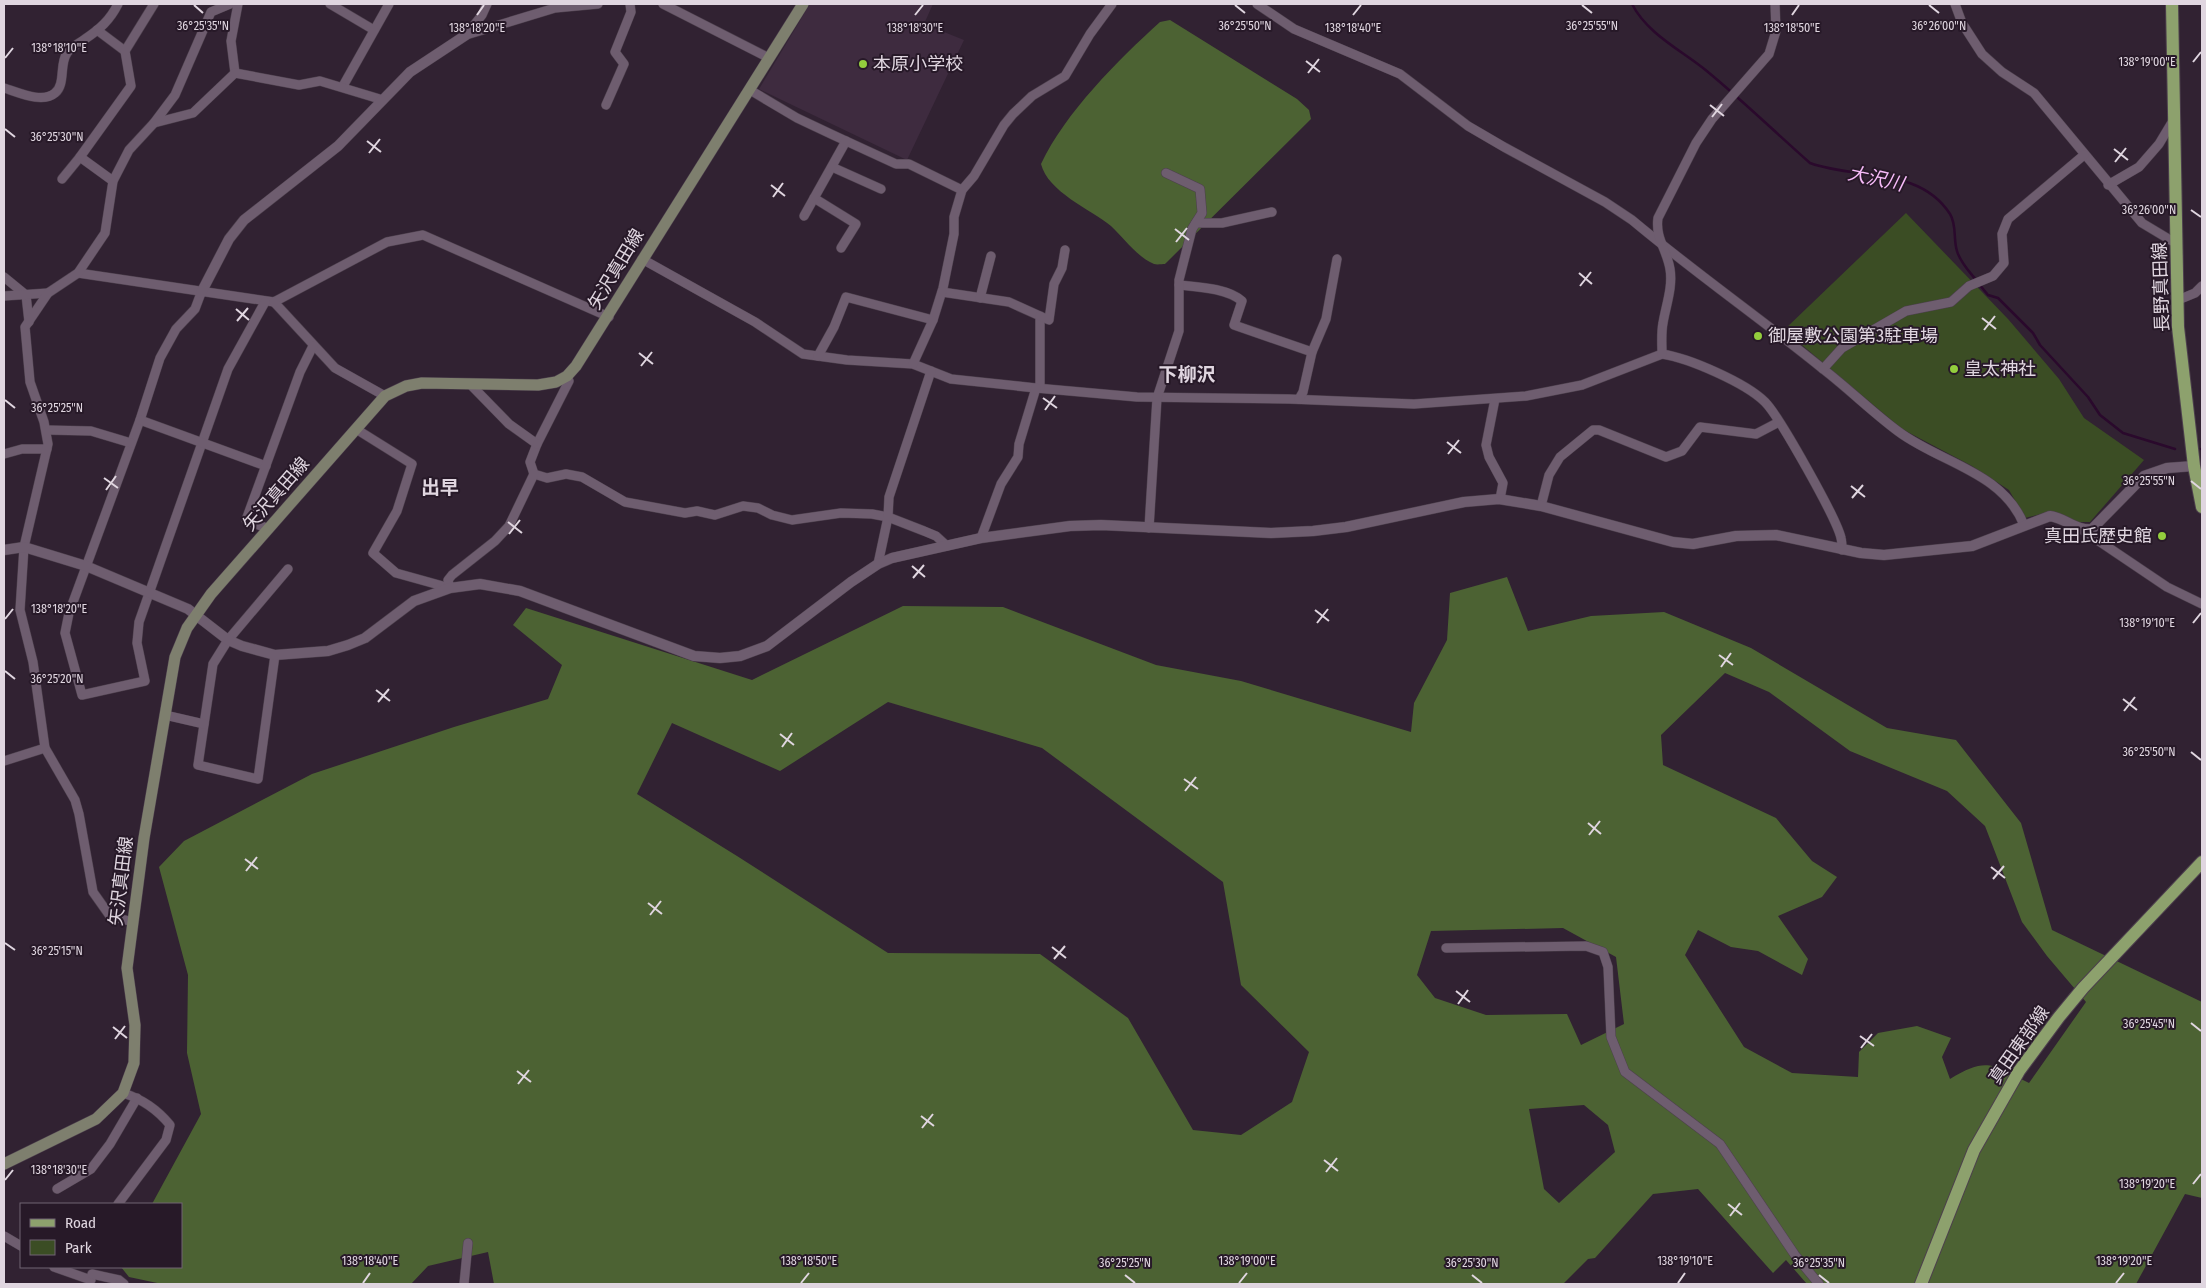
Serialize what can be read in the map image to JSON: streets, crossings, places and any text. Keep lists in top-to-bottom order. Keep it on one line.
{"streets":{"main road":["矢沢真田線","長野真田線","真田東部線"]},"districts":["下柳沢","出早"],"water":["大沢川"],"places":["本原小学校","御屋敷公園第3駐車場","皇太神社","真田氏歴史館"],"legend":["Road","Park"],"coordinates":["36°25'35\"N","36°25'50\"N","36°25'55\"N","36°26'00\"N","138°18'20\"E","138°18'40\"E","138°18'50\"E","138°18'30\"E","138°18'10\"E","138°19'00\"E","36°25'30\"N","36°25'25\"N","138°19'10\"E","36°25'20\"N","36°25'15\"N","36°25'45\"N","138°19'20\"E"]}
